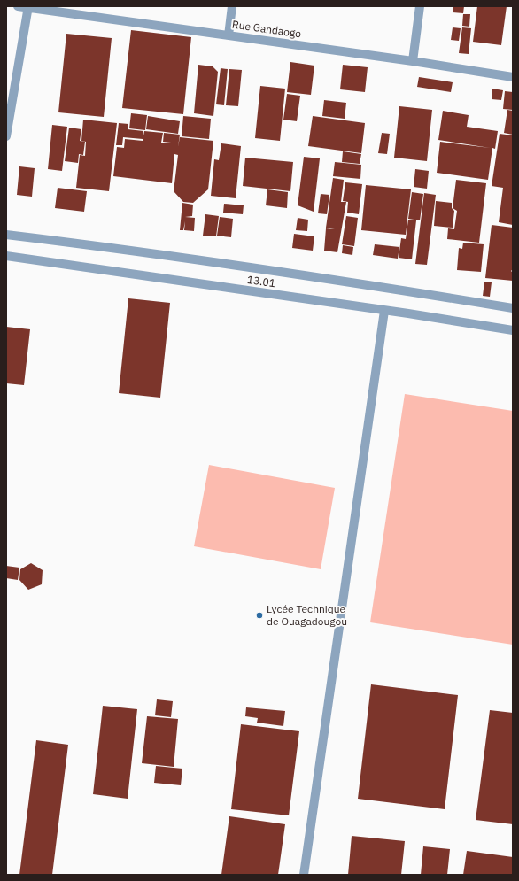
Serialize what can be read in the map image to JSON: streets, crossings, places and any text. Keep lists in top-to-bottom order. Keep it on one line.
{"streets":{"street":["Rue Gandaogo","13.01"]},"places":["Lycée Technique de Ouagadougou"]}
